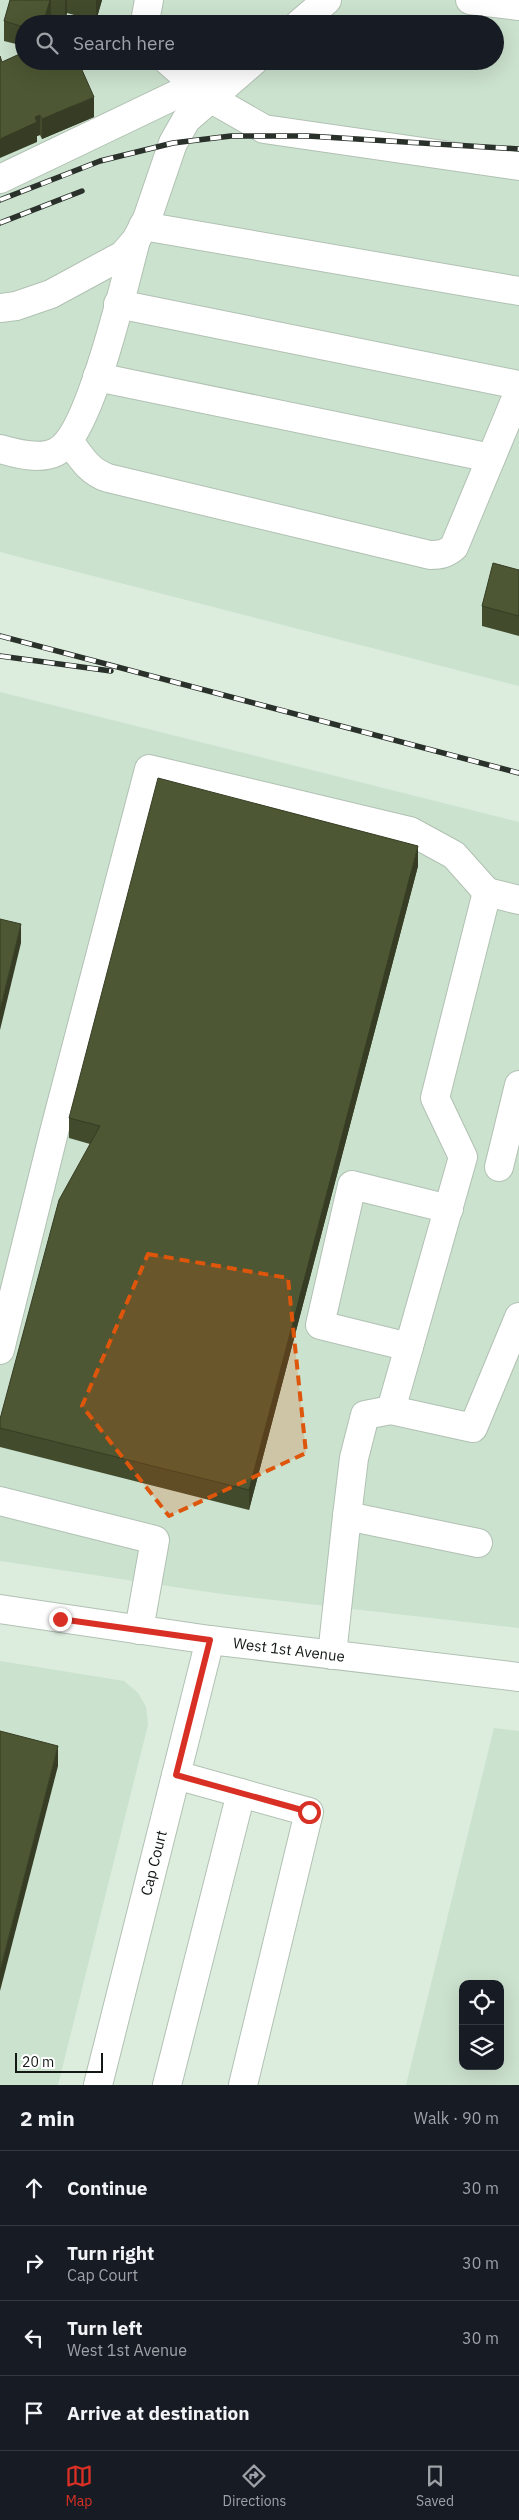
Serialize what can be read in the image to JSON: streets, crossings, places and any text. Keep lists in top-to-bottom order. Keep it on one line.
{"streets":{"street":["West 1st Avenue","Cap Court"]},"crossings":[["West 1st Avenue","Cap Court"]],"scale_bar":"20 m","page":{"search":"Search here","scale":"20 m","heading":["2 min","Walk · 90 m"],"list":[["Continue","30 m"],["Turn right","Cap Court","30 m"],["Turn left","West 1st Avenue","30 m"],"Arrive at destination"],"nav":["Map","Directions","Saved"]}}
